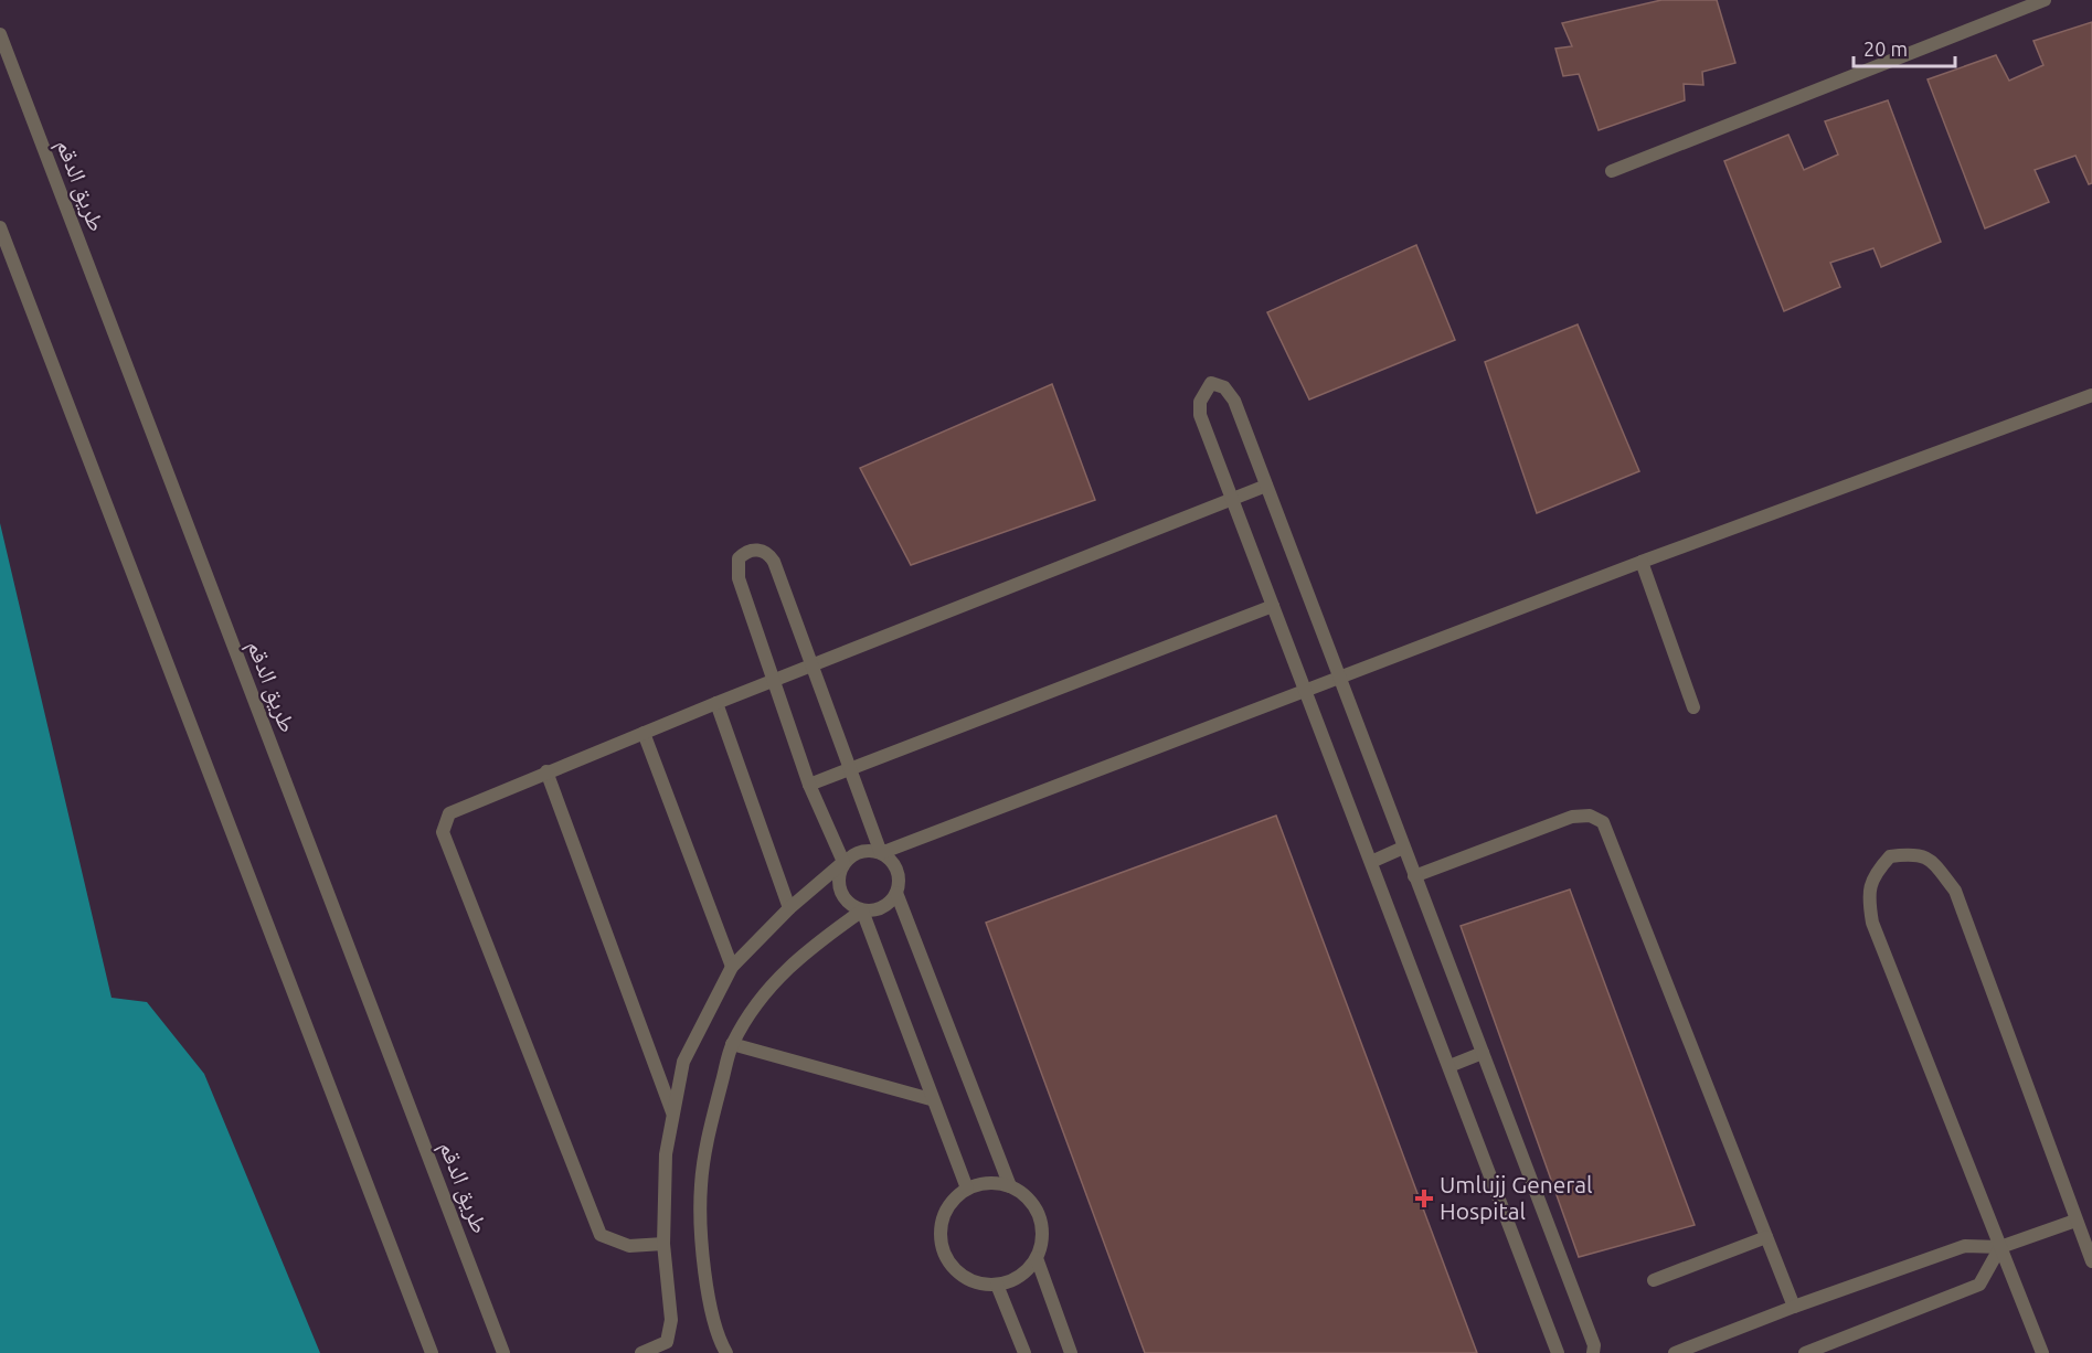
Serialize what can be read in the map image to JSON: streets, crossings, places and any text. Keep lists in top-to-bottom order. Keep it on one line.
{"streets":{"street":["طريق الدقم"]},"places":{"health":["Umlujj General Hospital"]},"scale_bar":"20 m"}
